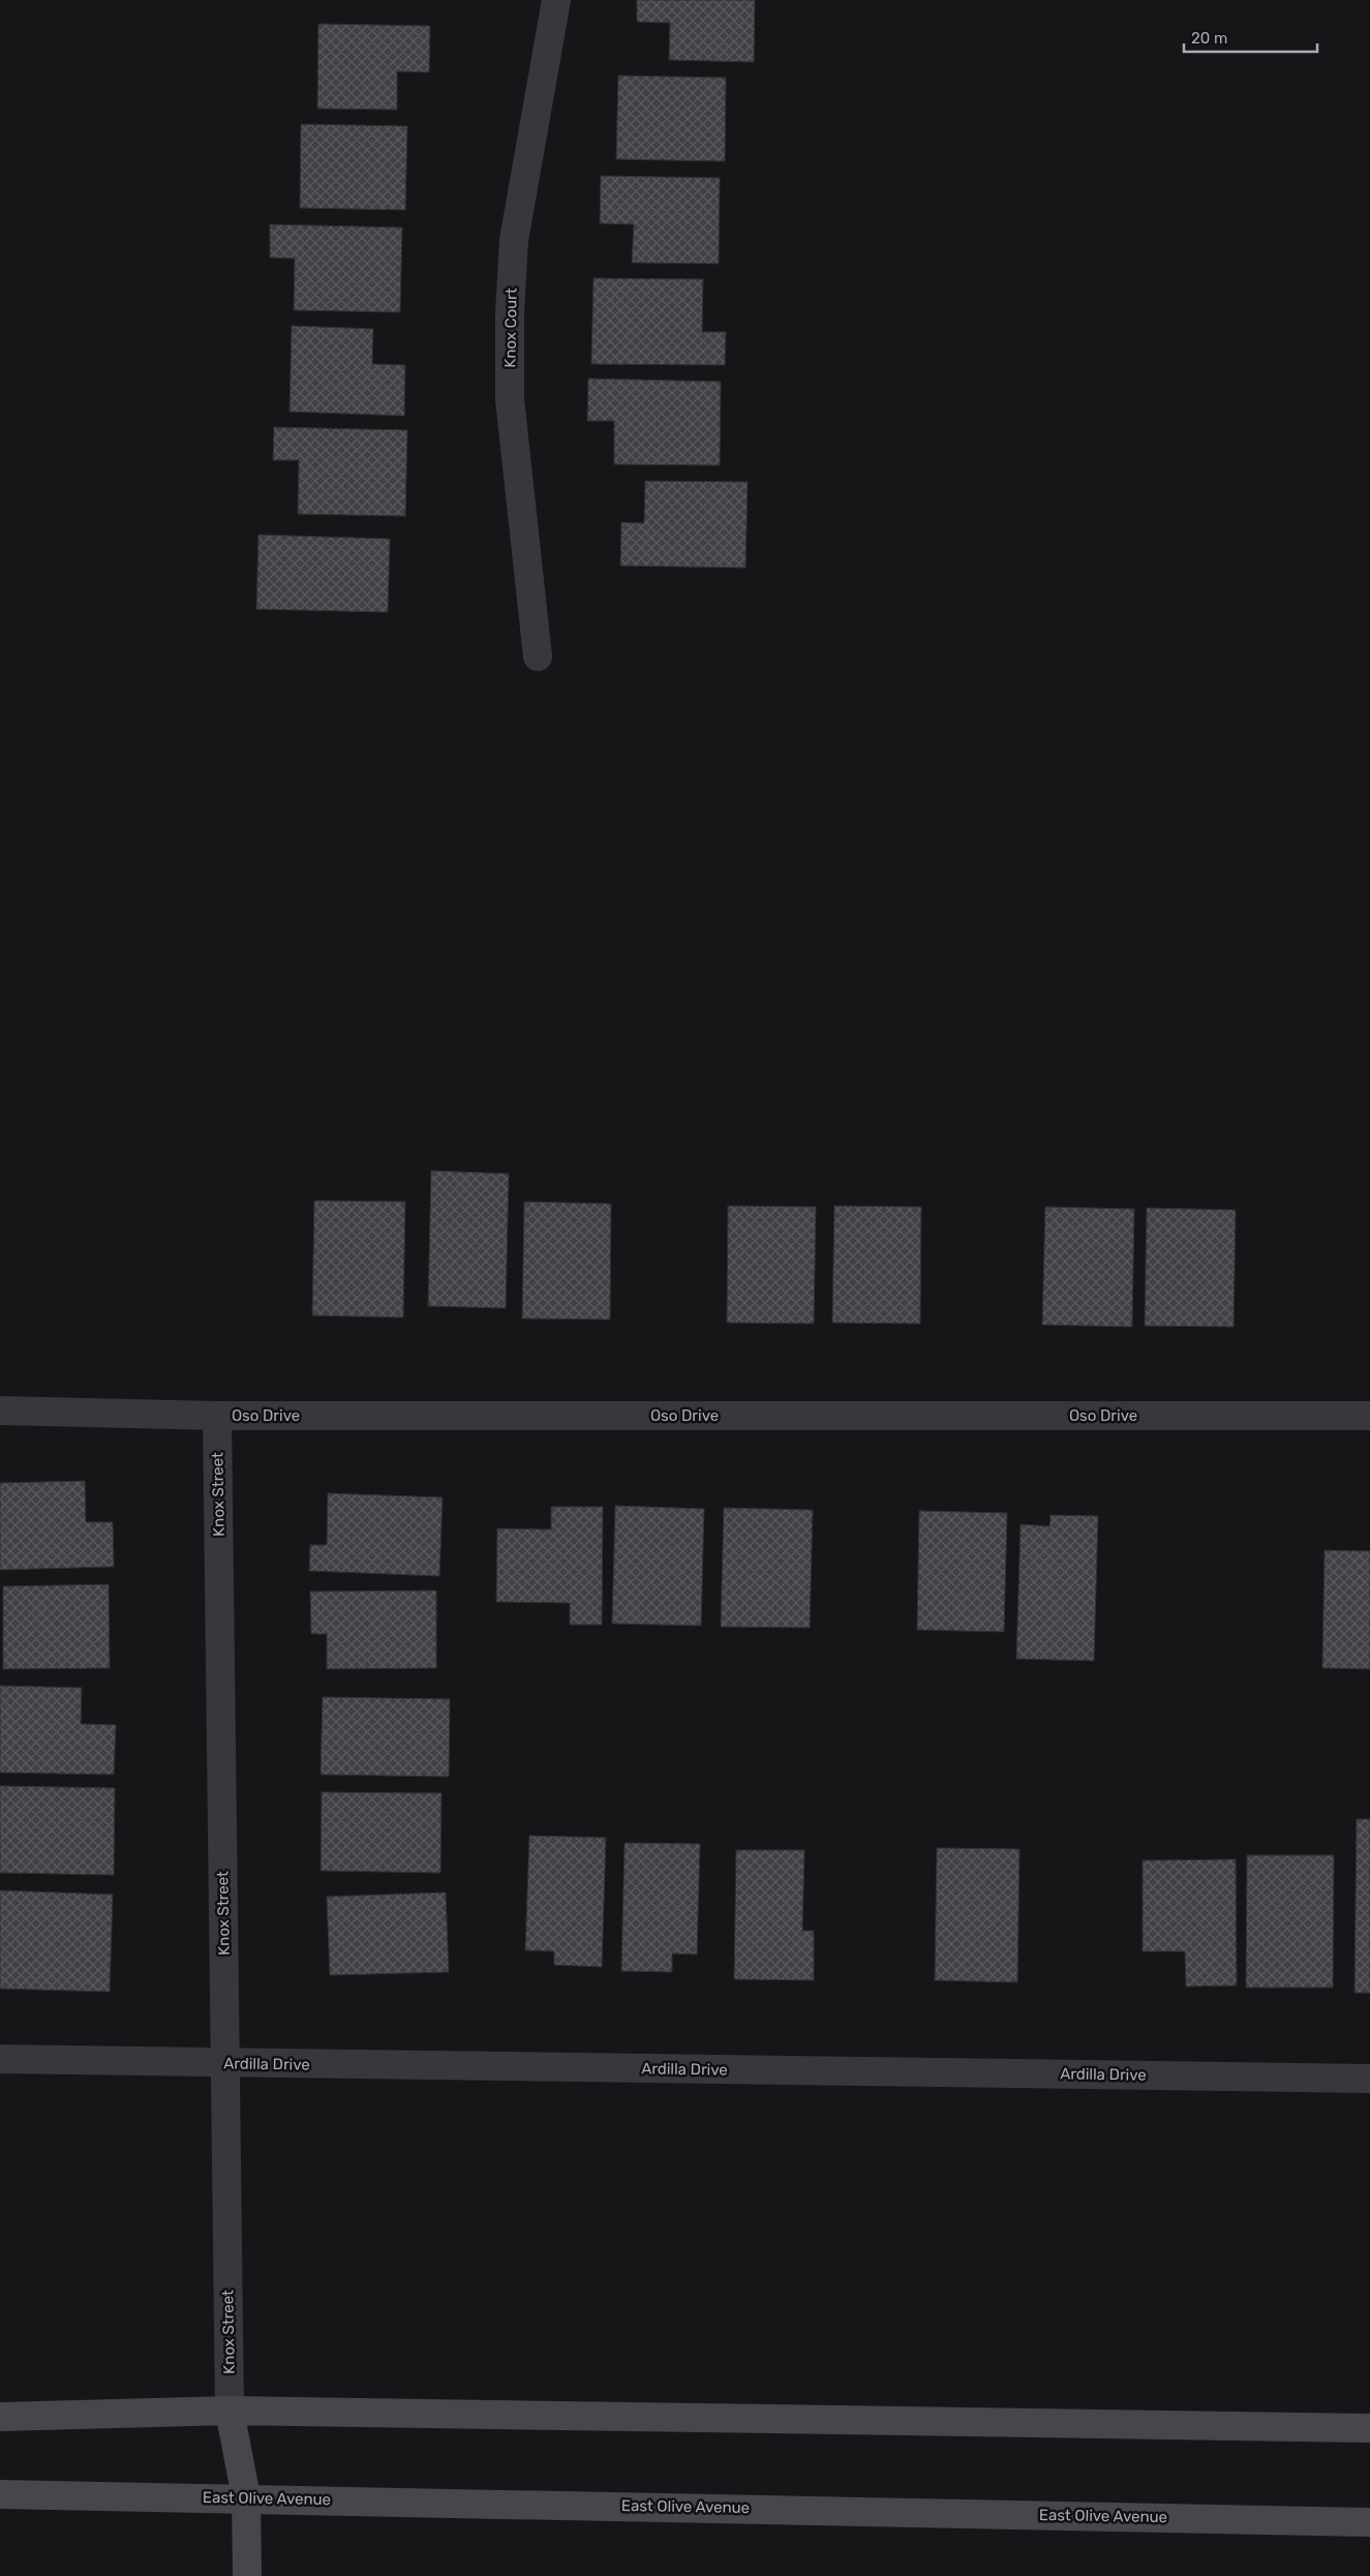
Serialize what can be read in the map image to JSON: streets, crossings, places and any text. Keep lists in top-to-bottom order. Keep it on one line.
{"streets":{"street":["Knox Court","Oso Drive","Knox Street","Ardilla Drive","East Olive Avenue"]},"crossings":[["Oso Drive","Knox Street"],["Knox Street","Ardilla Drive"]],"scale_bar":"20 m"}
